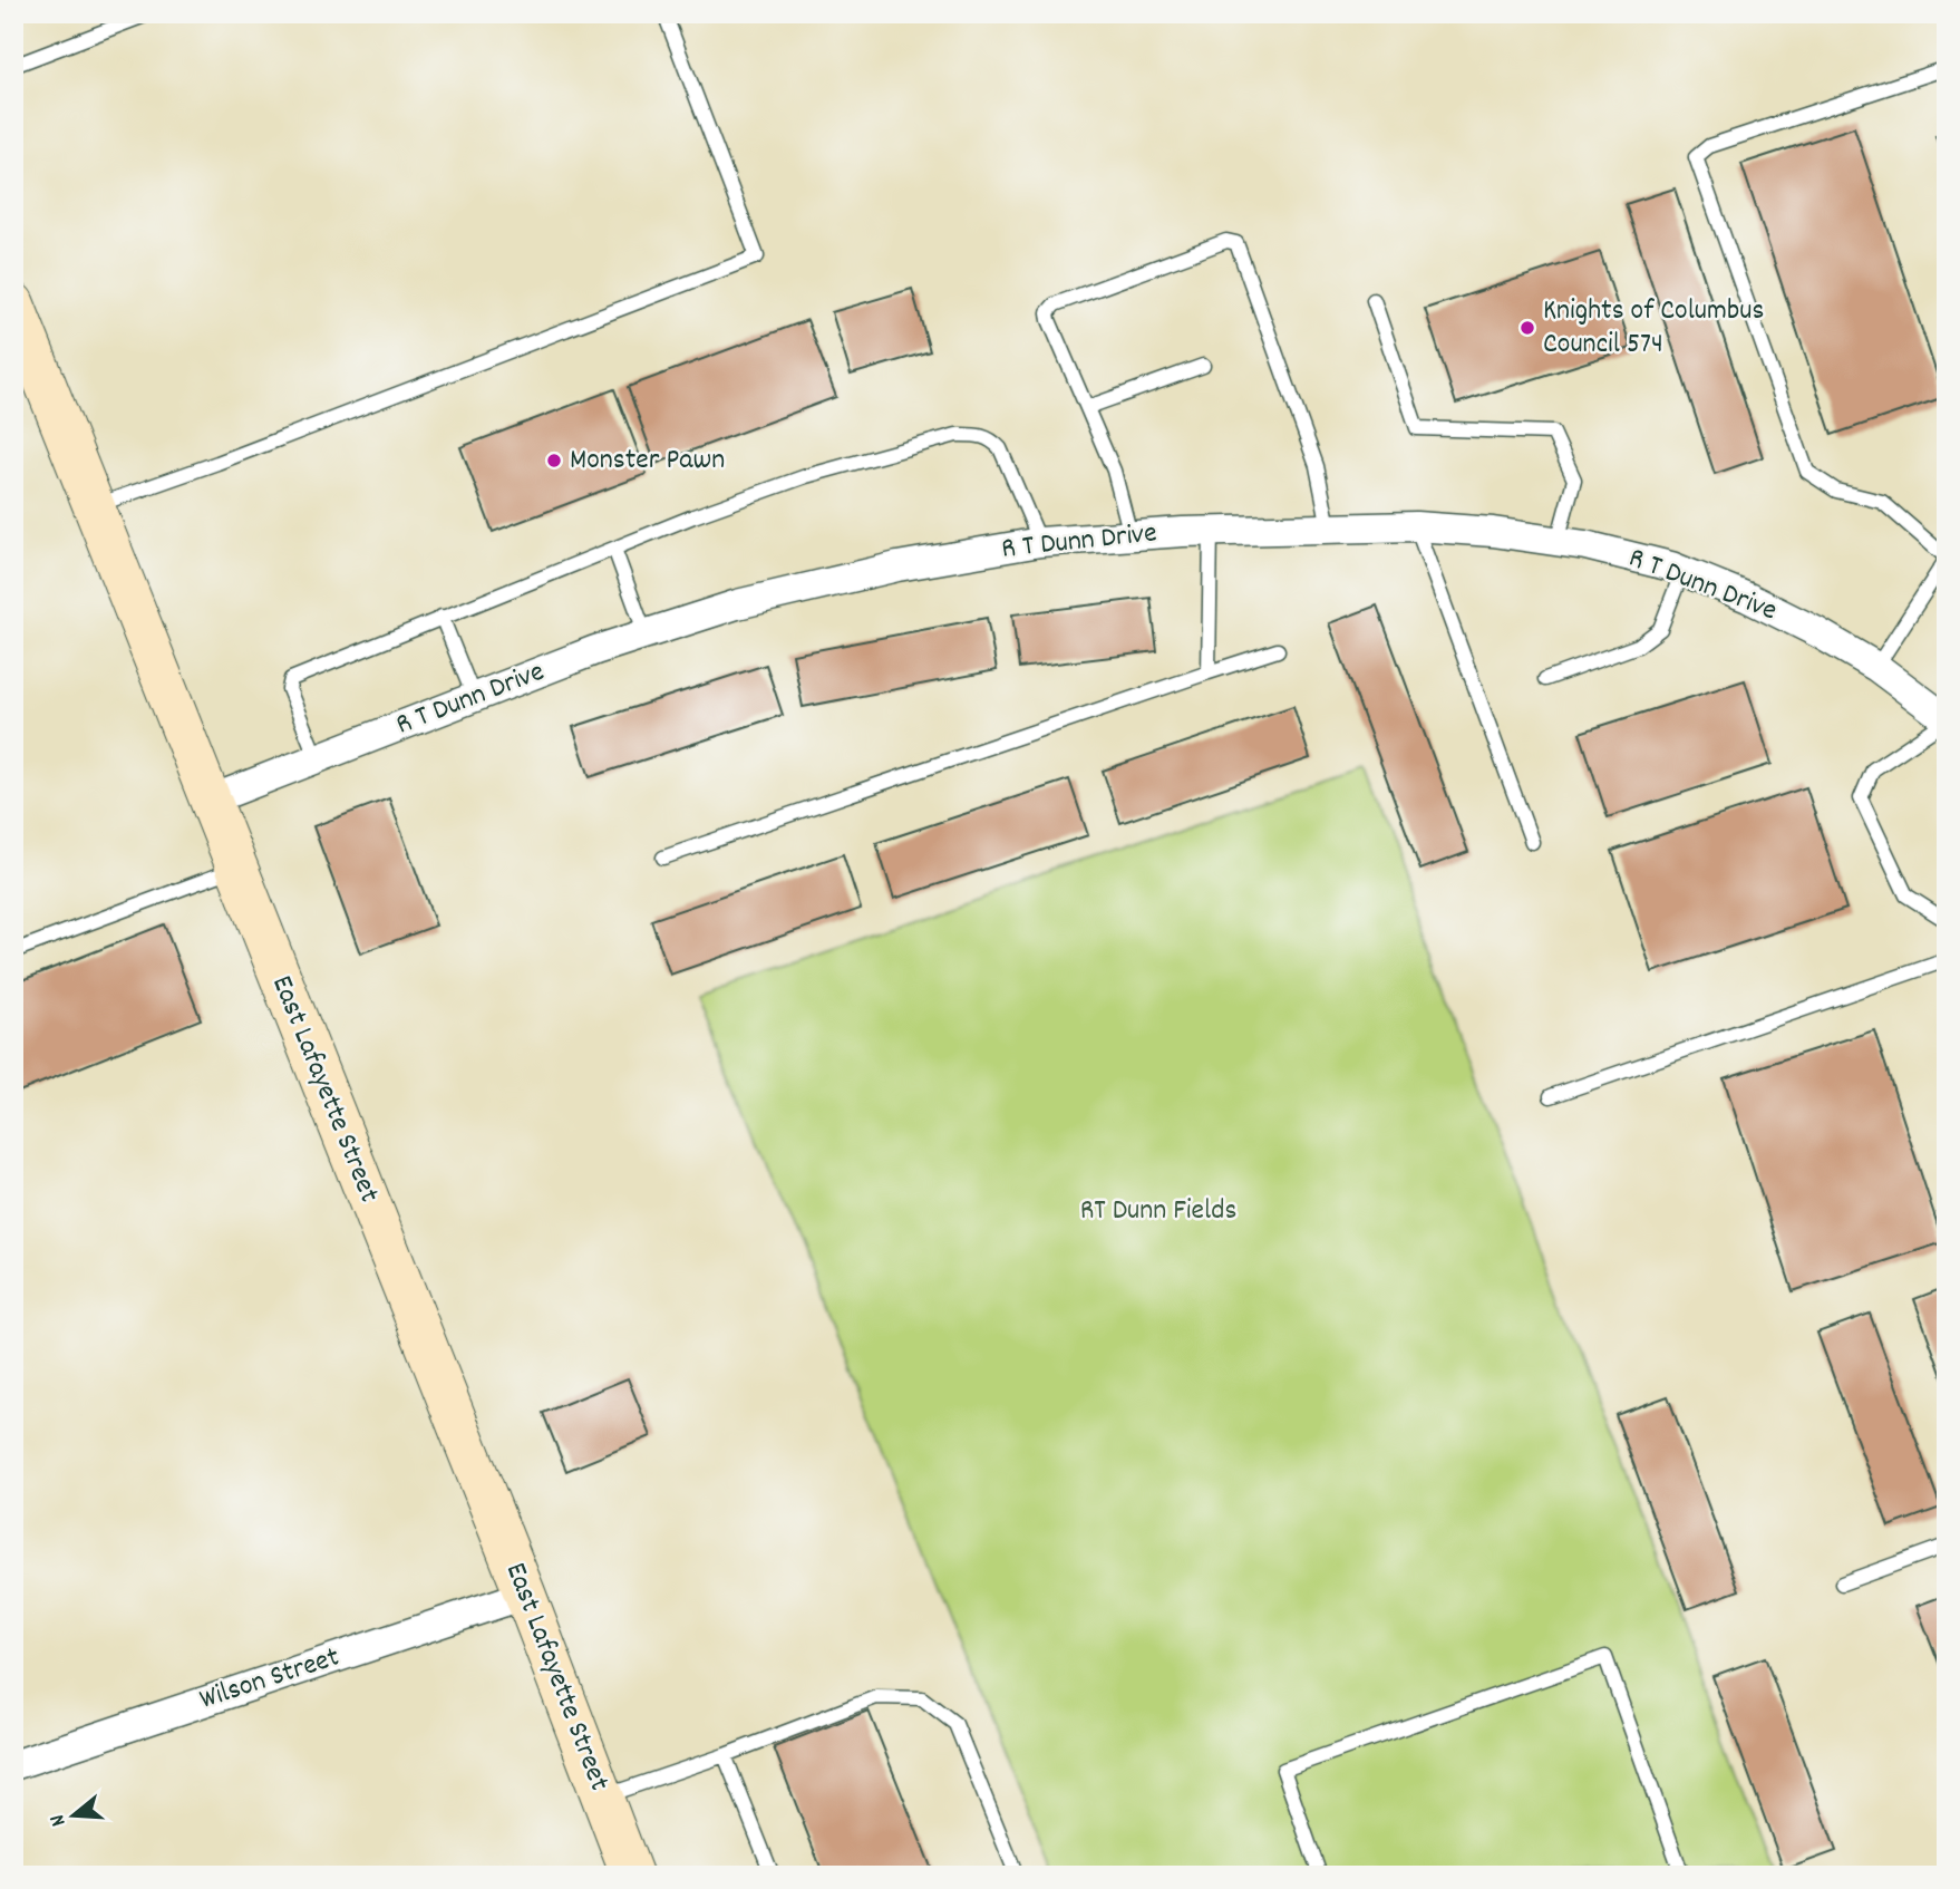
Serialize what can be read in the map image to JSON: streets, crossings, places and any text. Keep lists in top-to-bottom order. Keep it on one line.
{"streets":{"street":["R T Dunn Drive","East Lafayette Street","Wilson Street"]},"crossings":[["R T Dunn Drive","East Lafayette Street"],["East Lafayette Street","Wilson Street"]],"parks":["RT Dunn Fields"],"places":["Knights of Columbus Council 574","Monster Pawn"],"north":"left"}
